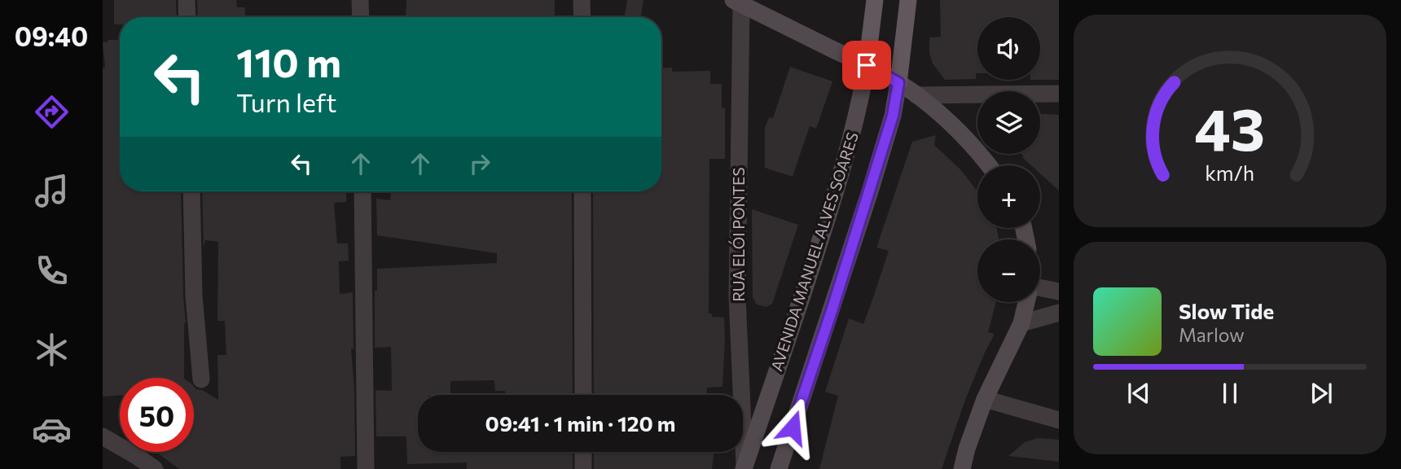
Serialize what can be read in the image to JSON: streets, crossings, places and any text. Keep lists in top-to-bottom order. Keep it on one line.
{"streets":{"main road":["AVENIDA MANUEL ALVES SOARES"],"street":["RUA ELÓI PONTES"]},"crossings":[["RUA ELÓI PONTES","AVENIDA MANUEL ALVES SOARES"]],"page":{"tabs":"09:40","map_buttons":["+","−"],"turn":["110 m","Turn left"],"song":["Slow Tide","Marlow"],"limit":"50","trip":"09:41 · 1 min · 120 m","gauge":["43","km/h"]}}
